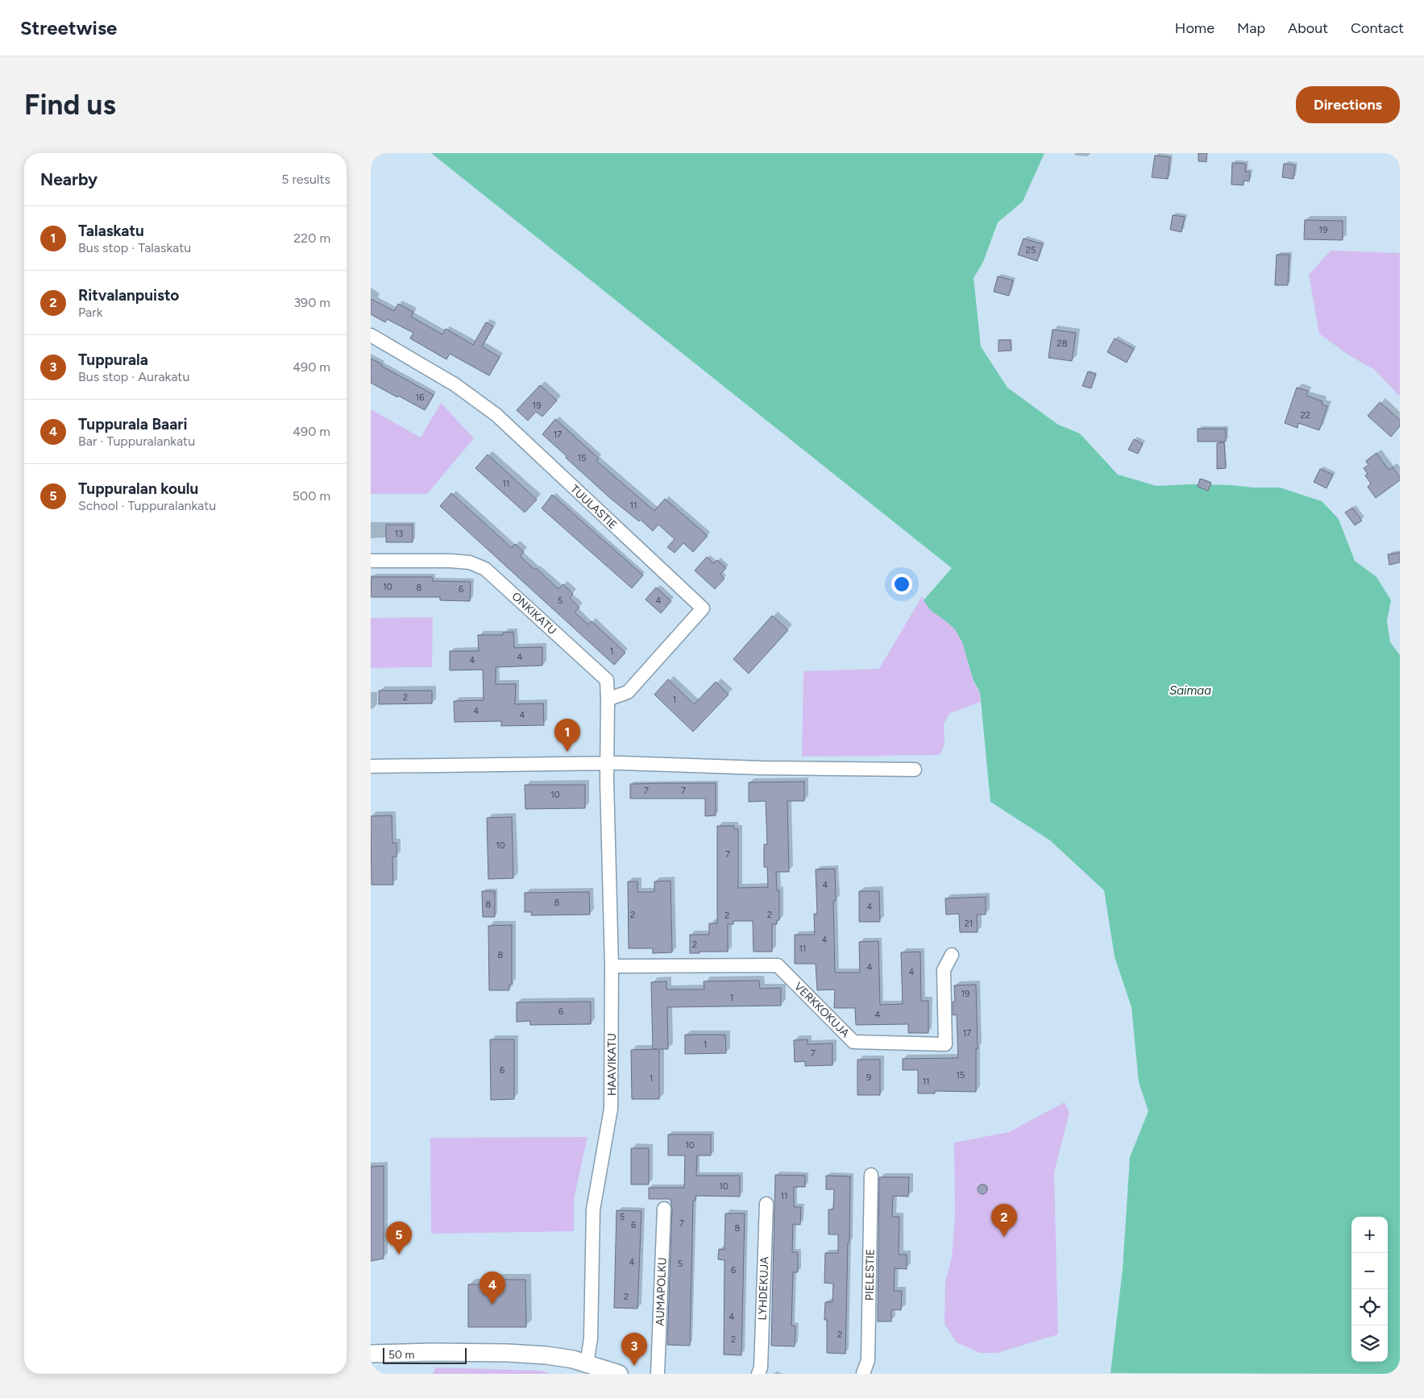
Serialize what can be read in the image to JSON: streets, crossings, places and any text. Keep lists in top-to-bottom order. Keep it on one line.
{"streets":{"street":["TUULASTIE","ONKIKATU","VERKKOKUJA","HAAVIKATU","PIELESTIE","LYHDEKUJA","AUMAPOLKU"]},"crossings":[["TUULASTIE","ONKIKATU"],["ONKIKATU","HAAVIKATU"],["VERKKOKUJA","HAAVIKATU"]],"water":["Saimaa"],"house_numbers":["19","25","28","16","19","22","17","15","11","11","13","10","8","6","5","4","1","4","4","2","1","4","4","7","7","10","10","7","4","8","8","4","2","2","2","21","4","2","11","8","4","4","19","1","6","4","17","1","7","6","15","9","1","11","10","10","11","5","7","6","8","4","5","6","2","4","2","2"],"scale_bar":"50 m","page":{"header":"Streetwise","nav":["Home","Map","About","Contact"],"buttons":"Directions","title":"Find us","heading":["Nearby","5 results"],"list":[{"mark":"1","name":"Talaskatu","note":"Bus stop · Talaskatu","value":"220 m"},{"mark":"2","name":"Ritvalanpuisto","note":"Park","value":"390 m"},{"mark":"3","name":"Tuppurala","note":"Bus stop · Aurakatu","value":"490 m"},{"mark":"4","name":"Tuppurala Baari","note":"Bar · Tuppuralankatu","value":"490 m"},{"mark":"5","name":"Tuppuralan koulu","note":"School · Tuppuralankatu","value":"500 m"}],"pins":["1","2","5","4","3"],"map_buttons":["+","−"],"scale":"50 m"}}
